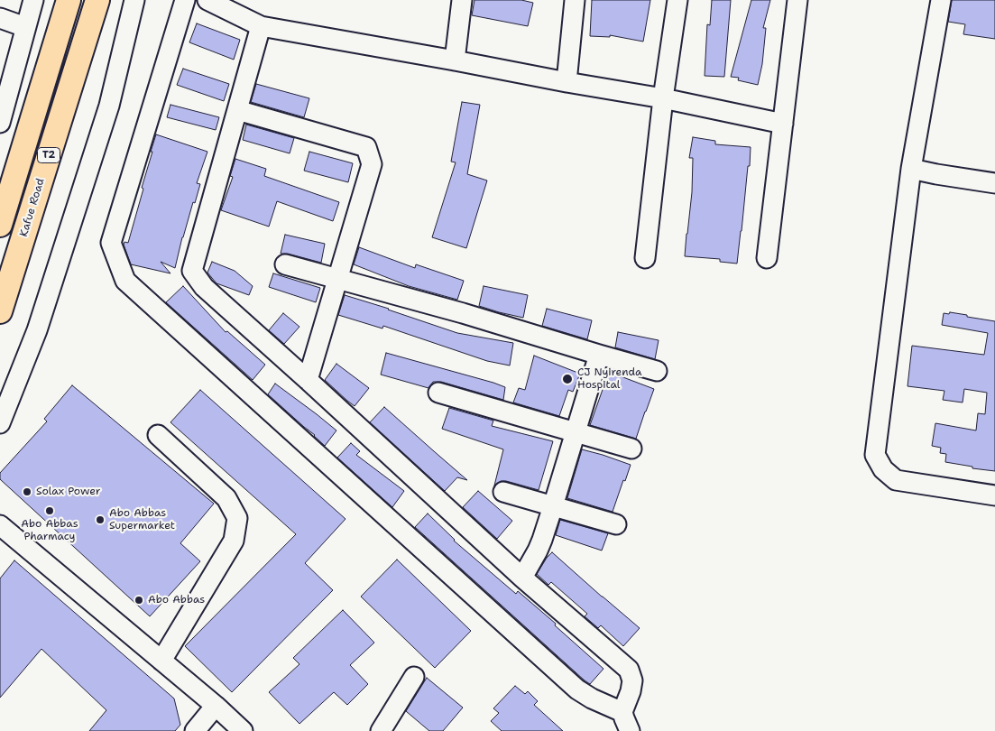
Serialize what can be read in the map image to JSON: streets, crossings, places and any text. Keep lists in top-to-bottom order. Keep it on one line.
{"streets":{"main road":["T2","Kafue Road"]},"places":["CJ Nyirenda Hospital","Solax Power","Abo Abbas Pharmacy","Abo Abbas Supermarket","Abo Abbas"]}
